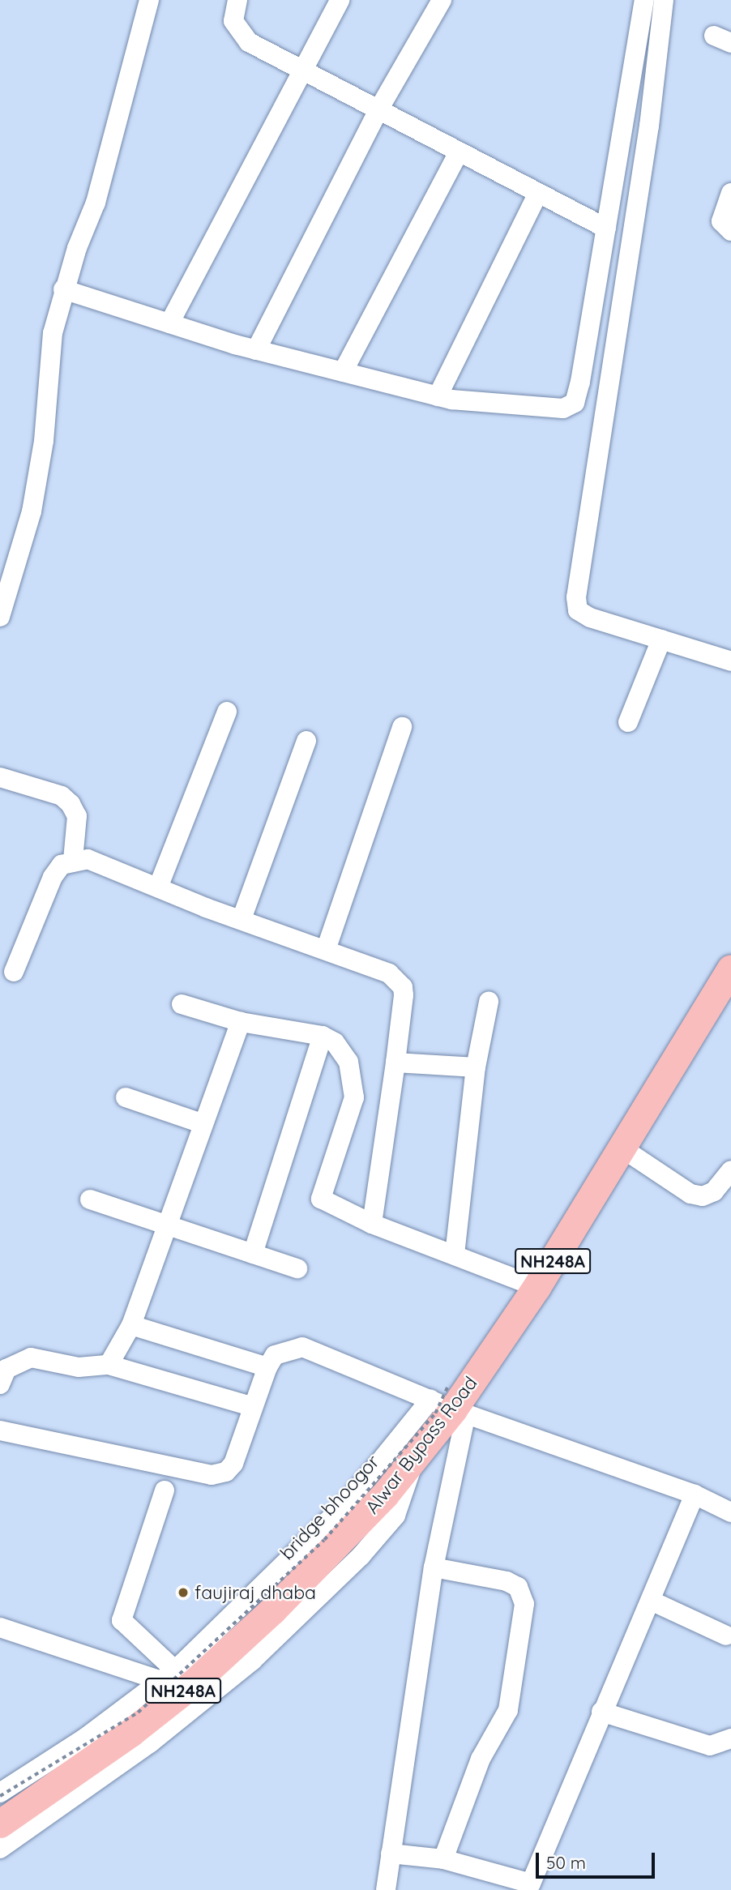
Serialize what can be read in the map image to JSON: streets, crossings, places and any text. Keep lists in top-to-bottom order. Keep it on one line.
{"streets":{"highway":["NH248A","Alwar Bypass Road"],"path":["bridge bhoogor"]},"crossings":[["Alwar Bypass Road","bridge bhoogor"]],"places":["faujiraj dhaba"],"scale_bar":"50 m"}
